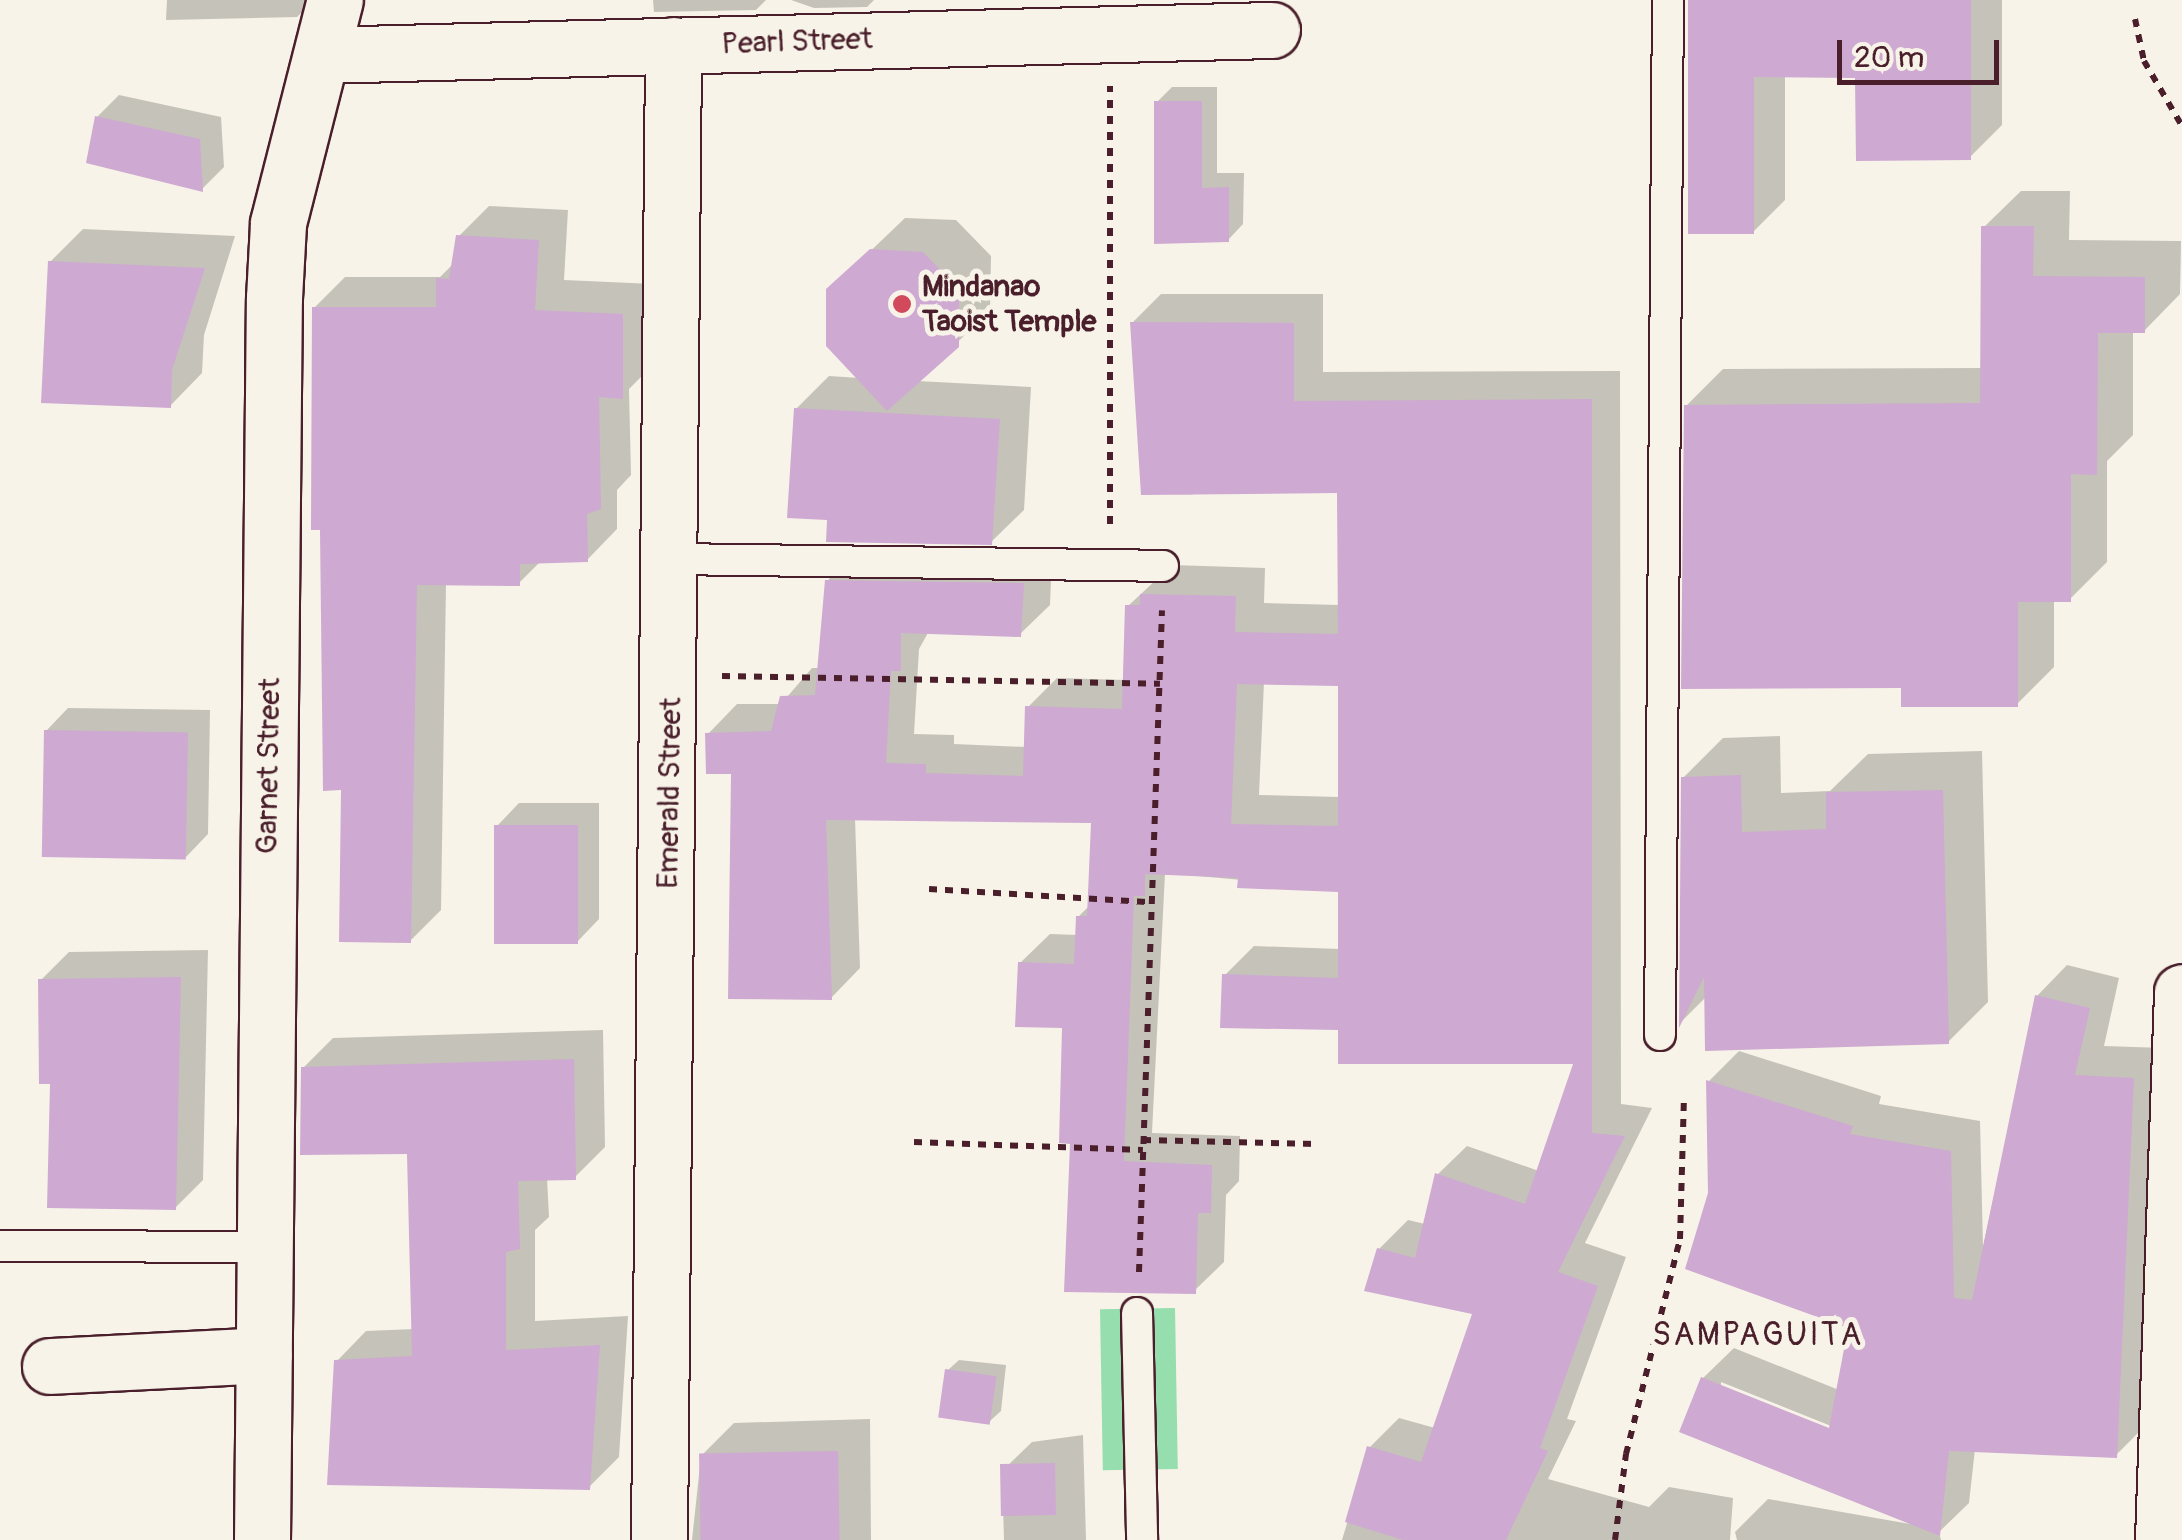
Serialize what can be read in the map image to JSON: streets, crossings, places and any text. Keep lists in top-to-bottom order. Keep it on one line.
{"streets":{"street":["Pearl Street","Garnet Street","Emerald Street"]},"crossings":[["Pearl Street","Garnet Street"],["Pearl Street","Emerald Street"]],"districts":["SAMPAGUITA"],"places":["Mindanao Taoist Temple"],"scale_bar":"20 m"}
